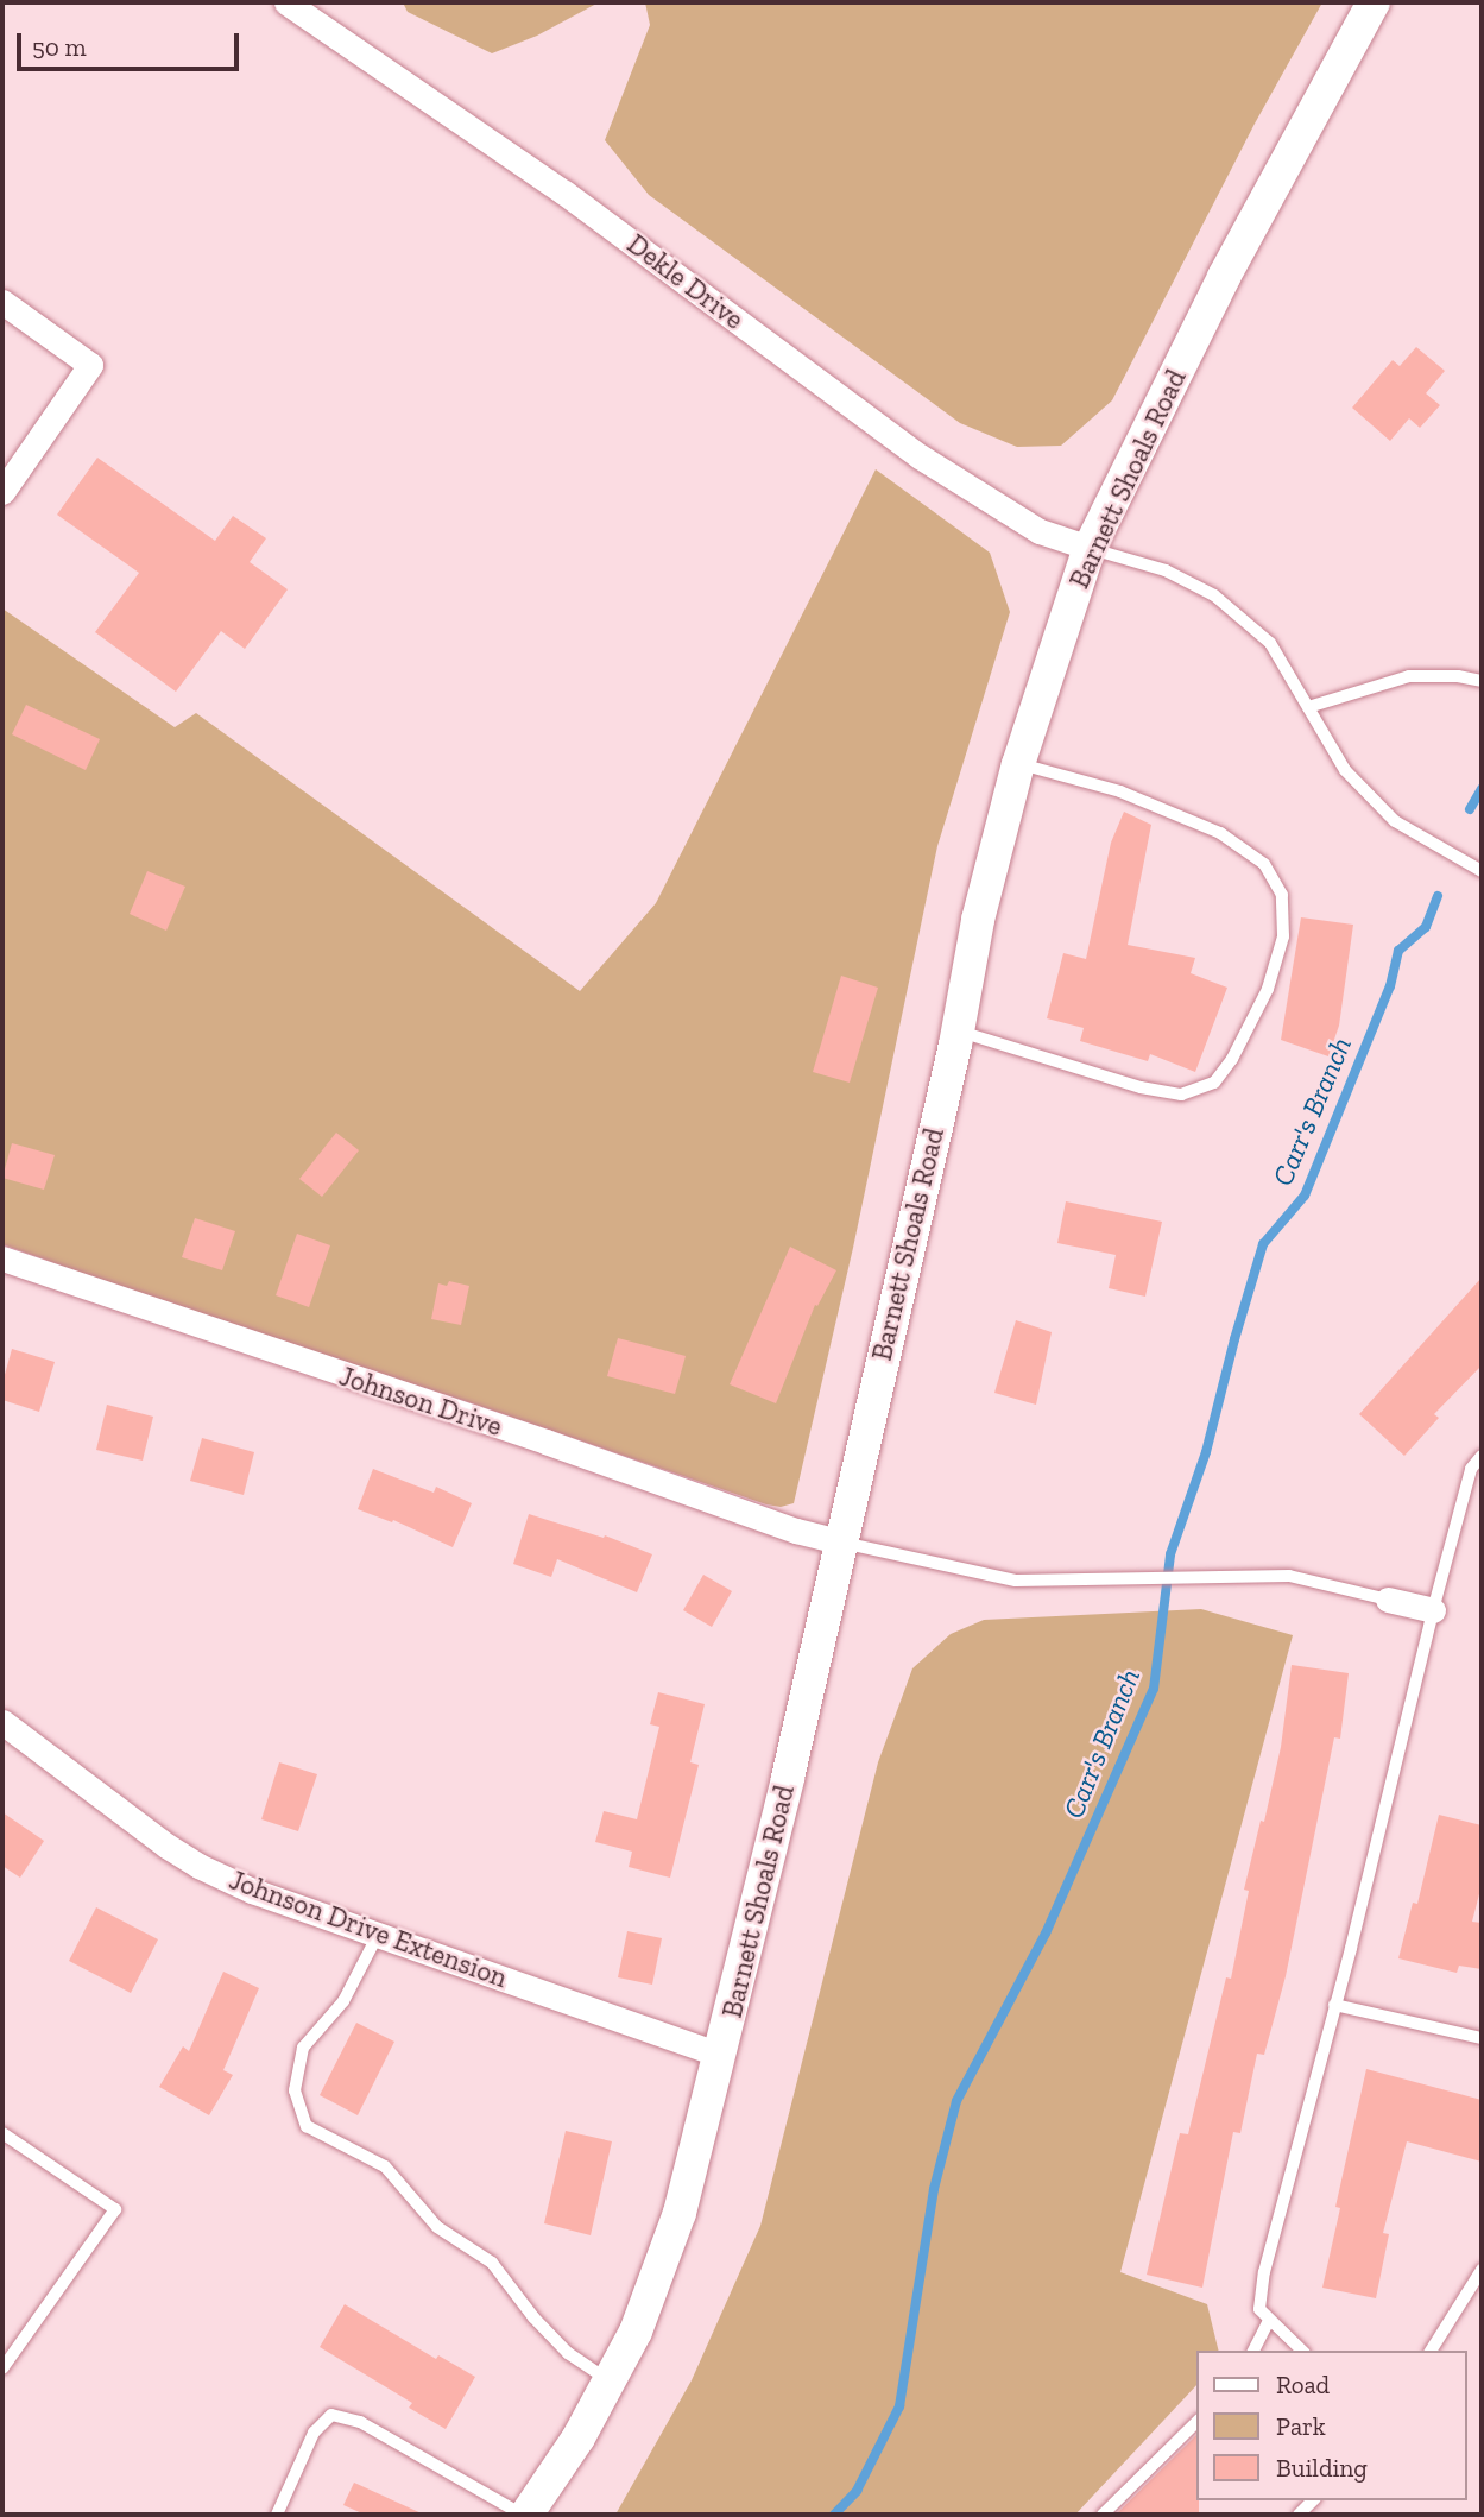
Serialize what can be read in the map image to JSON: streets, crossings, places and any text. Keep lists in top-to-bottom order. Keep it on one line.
{"streets":{"main road":["Barnett Shoals Road"],"street":["Dekle Drive","Johnson Drive","Johnson Drive Extension"]},"crossings":[["Dekle Drive","Barnett Shoals Road"],["Barnett Shoals Road","Johnson Drive"],["Barnett Shoals Road","Johnson Drive Extension"]],"water":["Carr's Branch"],"legend":["Road","Park","Building"],"scale_bar":"50 m"}
